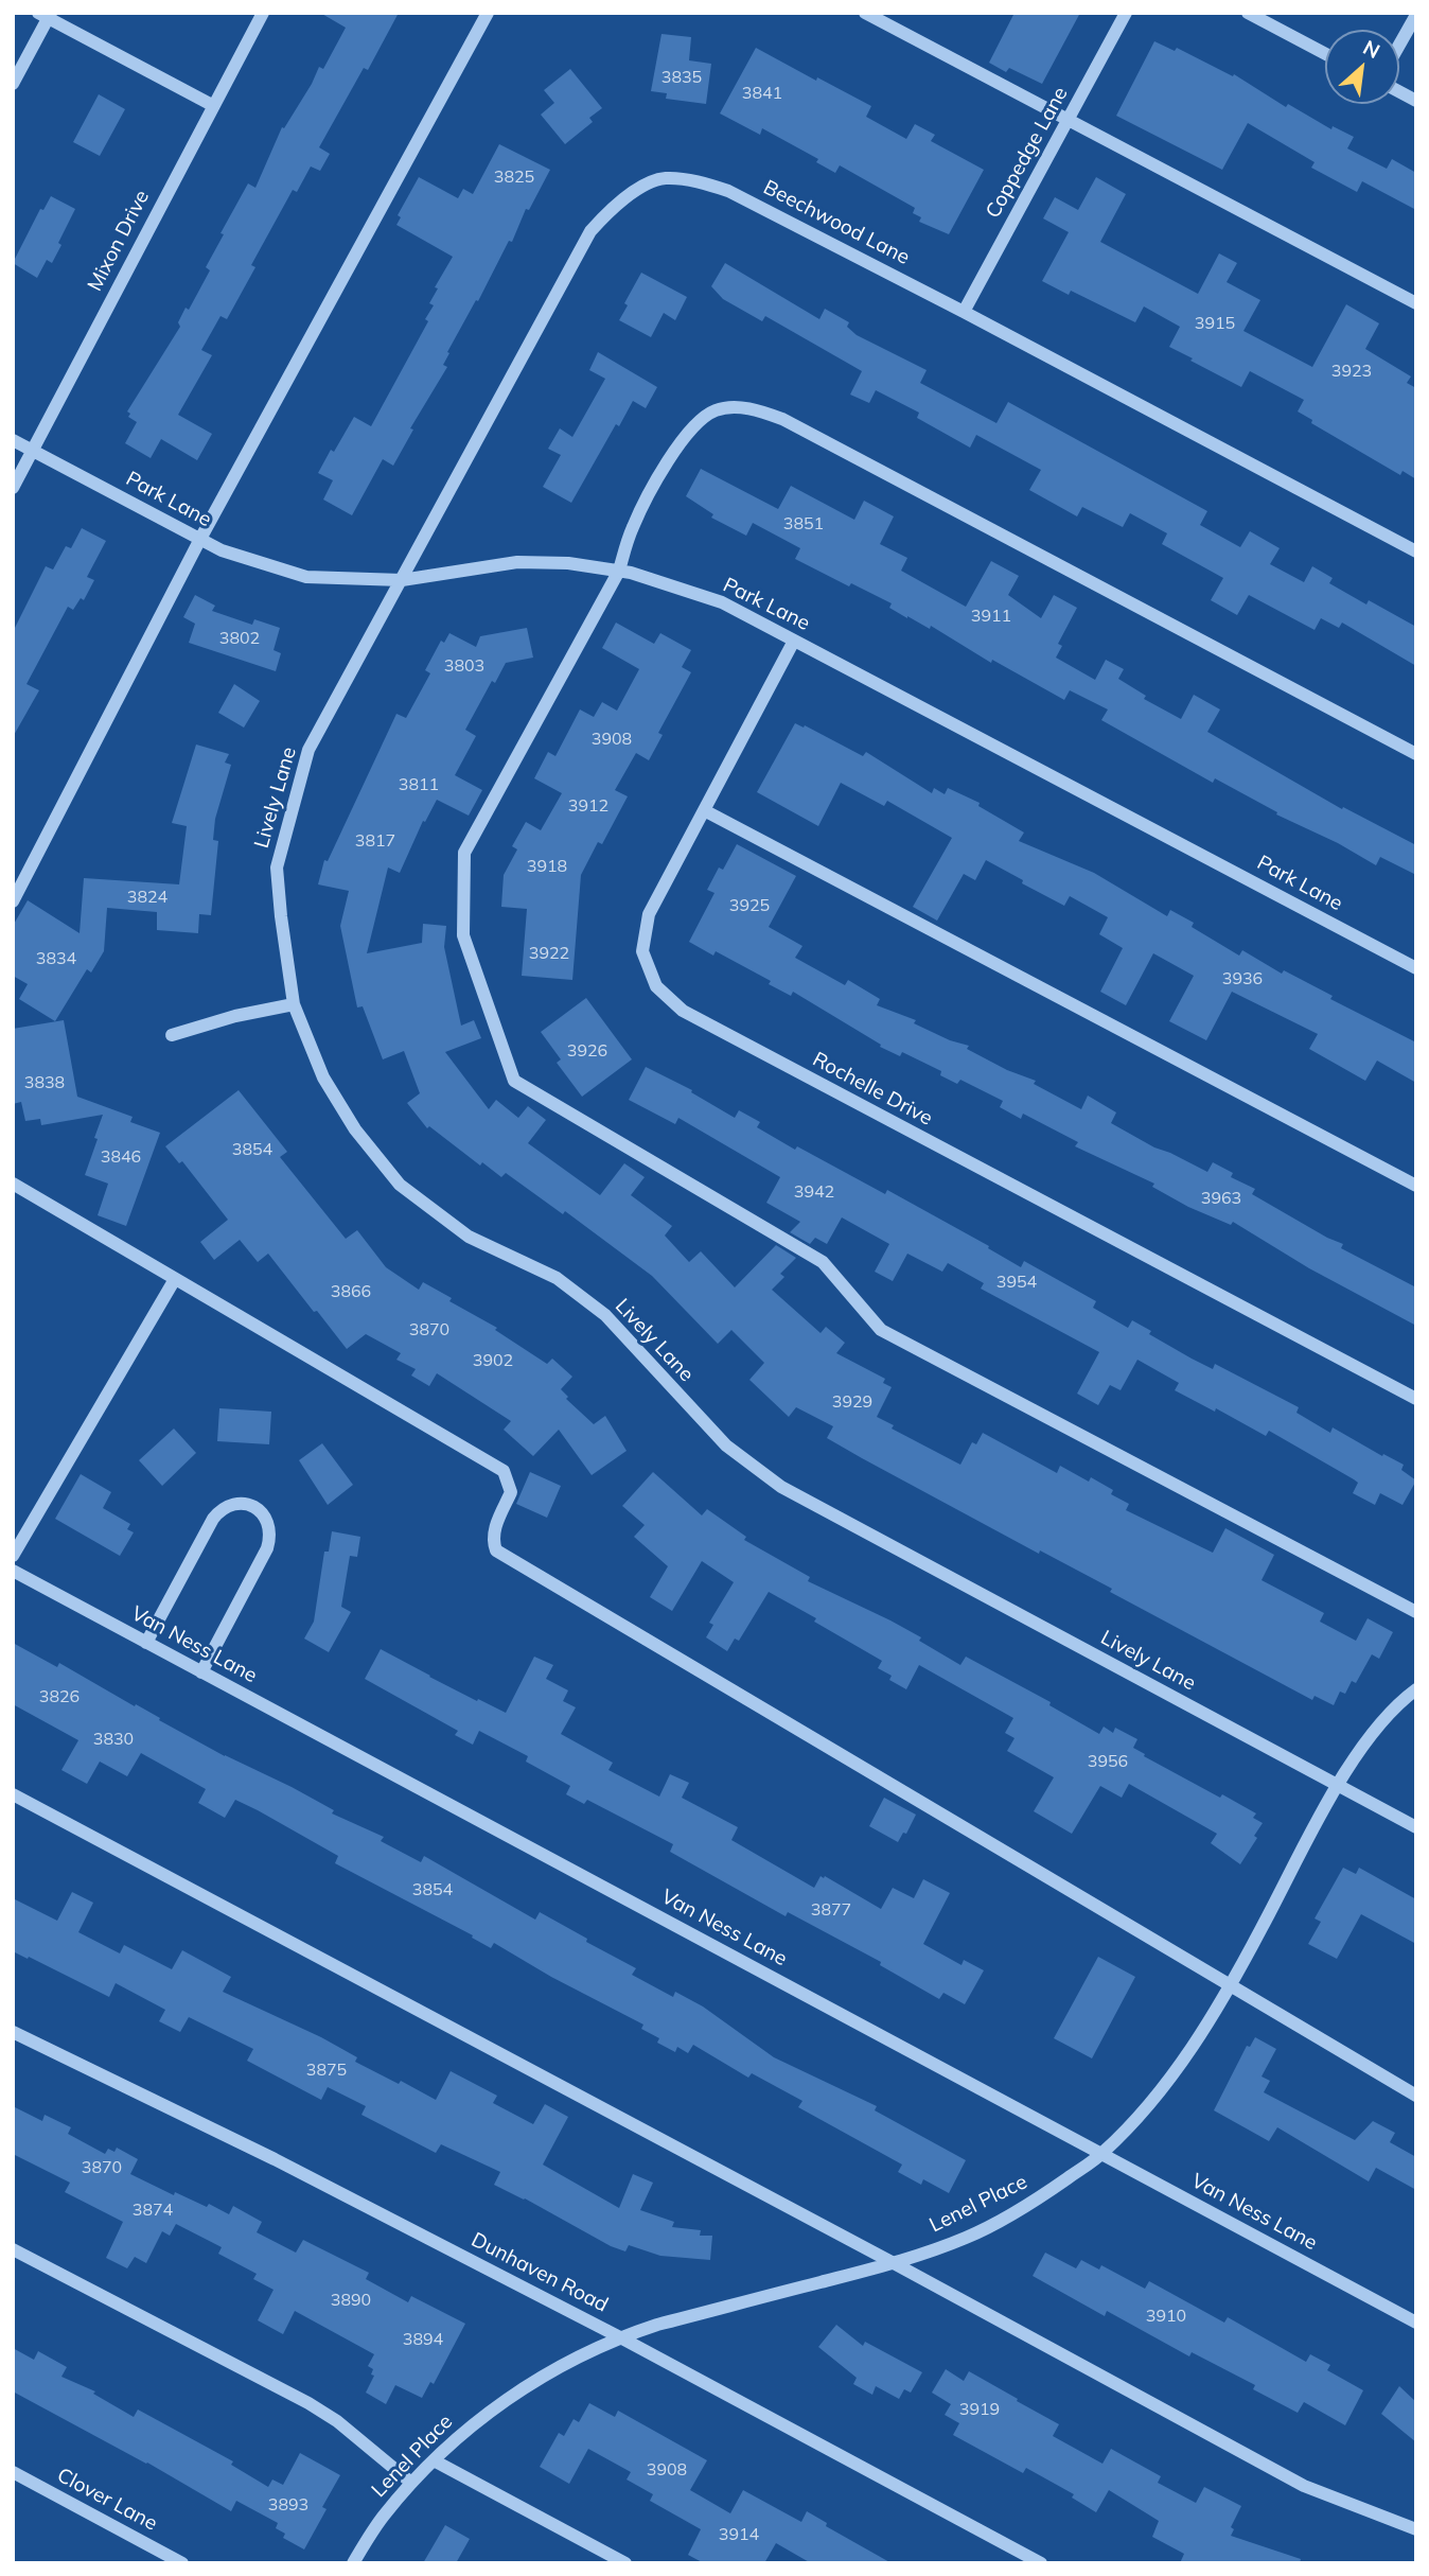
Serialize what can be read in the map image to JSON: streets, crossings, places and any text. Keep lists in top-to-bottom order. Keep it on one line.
{"streets":{"street":["Coppedge Lane","Beechwood Lane","Mixon Drive","Park Lane","Lively Lane","Rochelle Drive","Van Ness Lane","Lenel Place","Dunhaven Road","Clover Lane"]},"crossings":[["Coppedge Lane","Beechwood Lane"],["Beechwood Lane","Park Lane"],["Beechwood Lane","Lively Lane"],["Mixon Drive","Park Lane"],["Park Lane","Lively Lane"],["Park Lane","Rochelle Drive"],["Lively Lane","Lenel Place"],["Van Ness Lane","Lenel Place"],["Lenel Place","Dunhaven Road"]],"house_numbers":["3835","3841","3825","3915","3923","3851","3911","3802","3803","3908","3811","3912","3817","3918","3824","3925","3922","3834","3936","3926","3838","3854","3846","3942","3963","3954","3866","3870","3902","3929","3826","3830","3956","3854","3877","3875","3870","3874","3890","3910","3894","3919","3908","3893","3914"],"north":"top right"}
